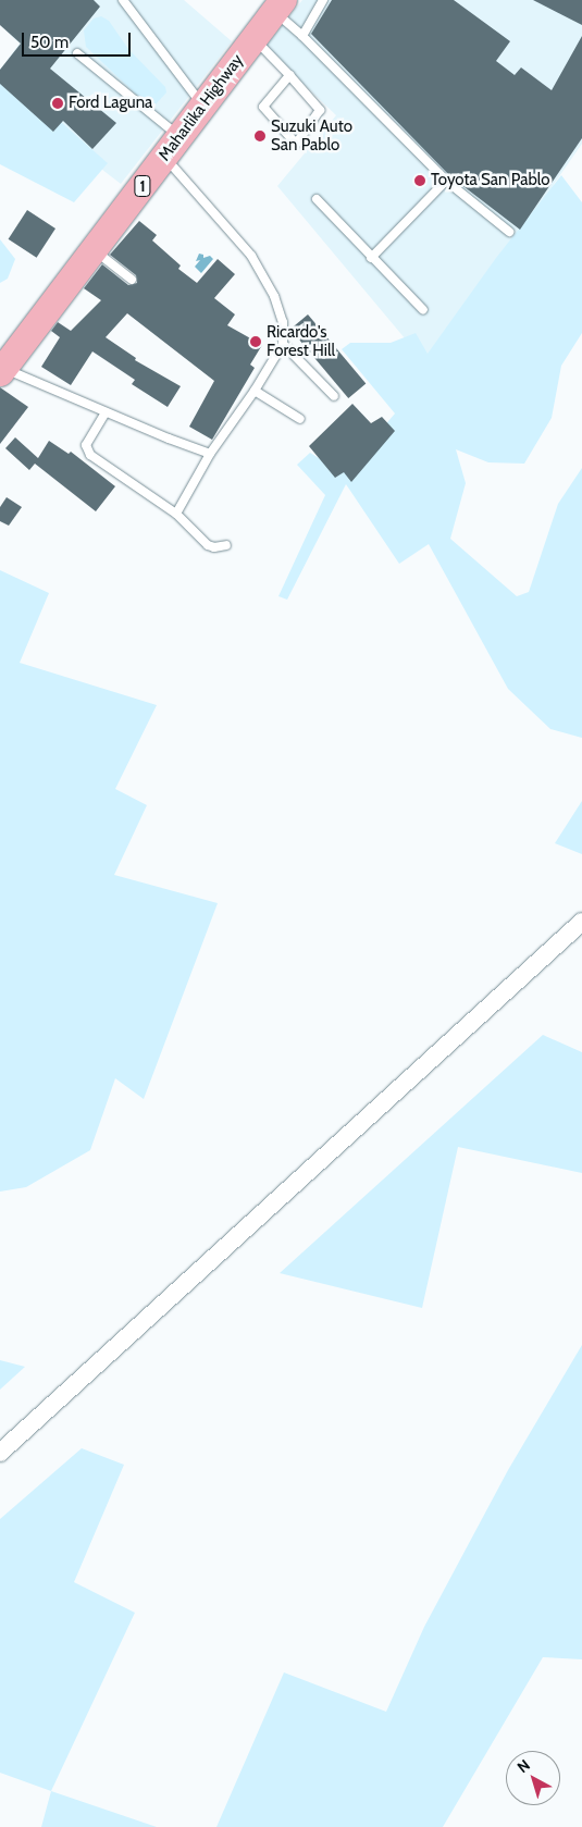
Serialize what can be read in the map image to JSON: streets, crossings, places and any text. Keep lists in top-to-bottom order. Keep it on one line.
{"streets":{"main road":["Maharlika Highway","1"]},"places":["Ford Laguna","Suzuki Auto San Pablo","Toyota San Pablo","Ricardo's Forest Hill"],"scale_bar":"50 m","north":"top left"}
